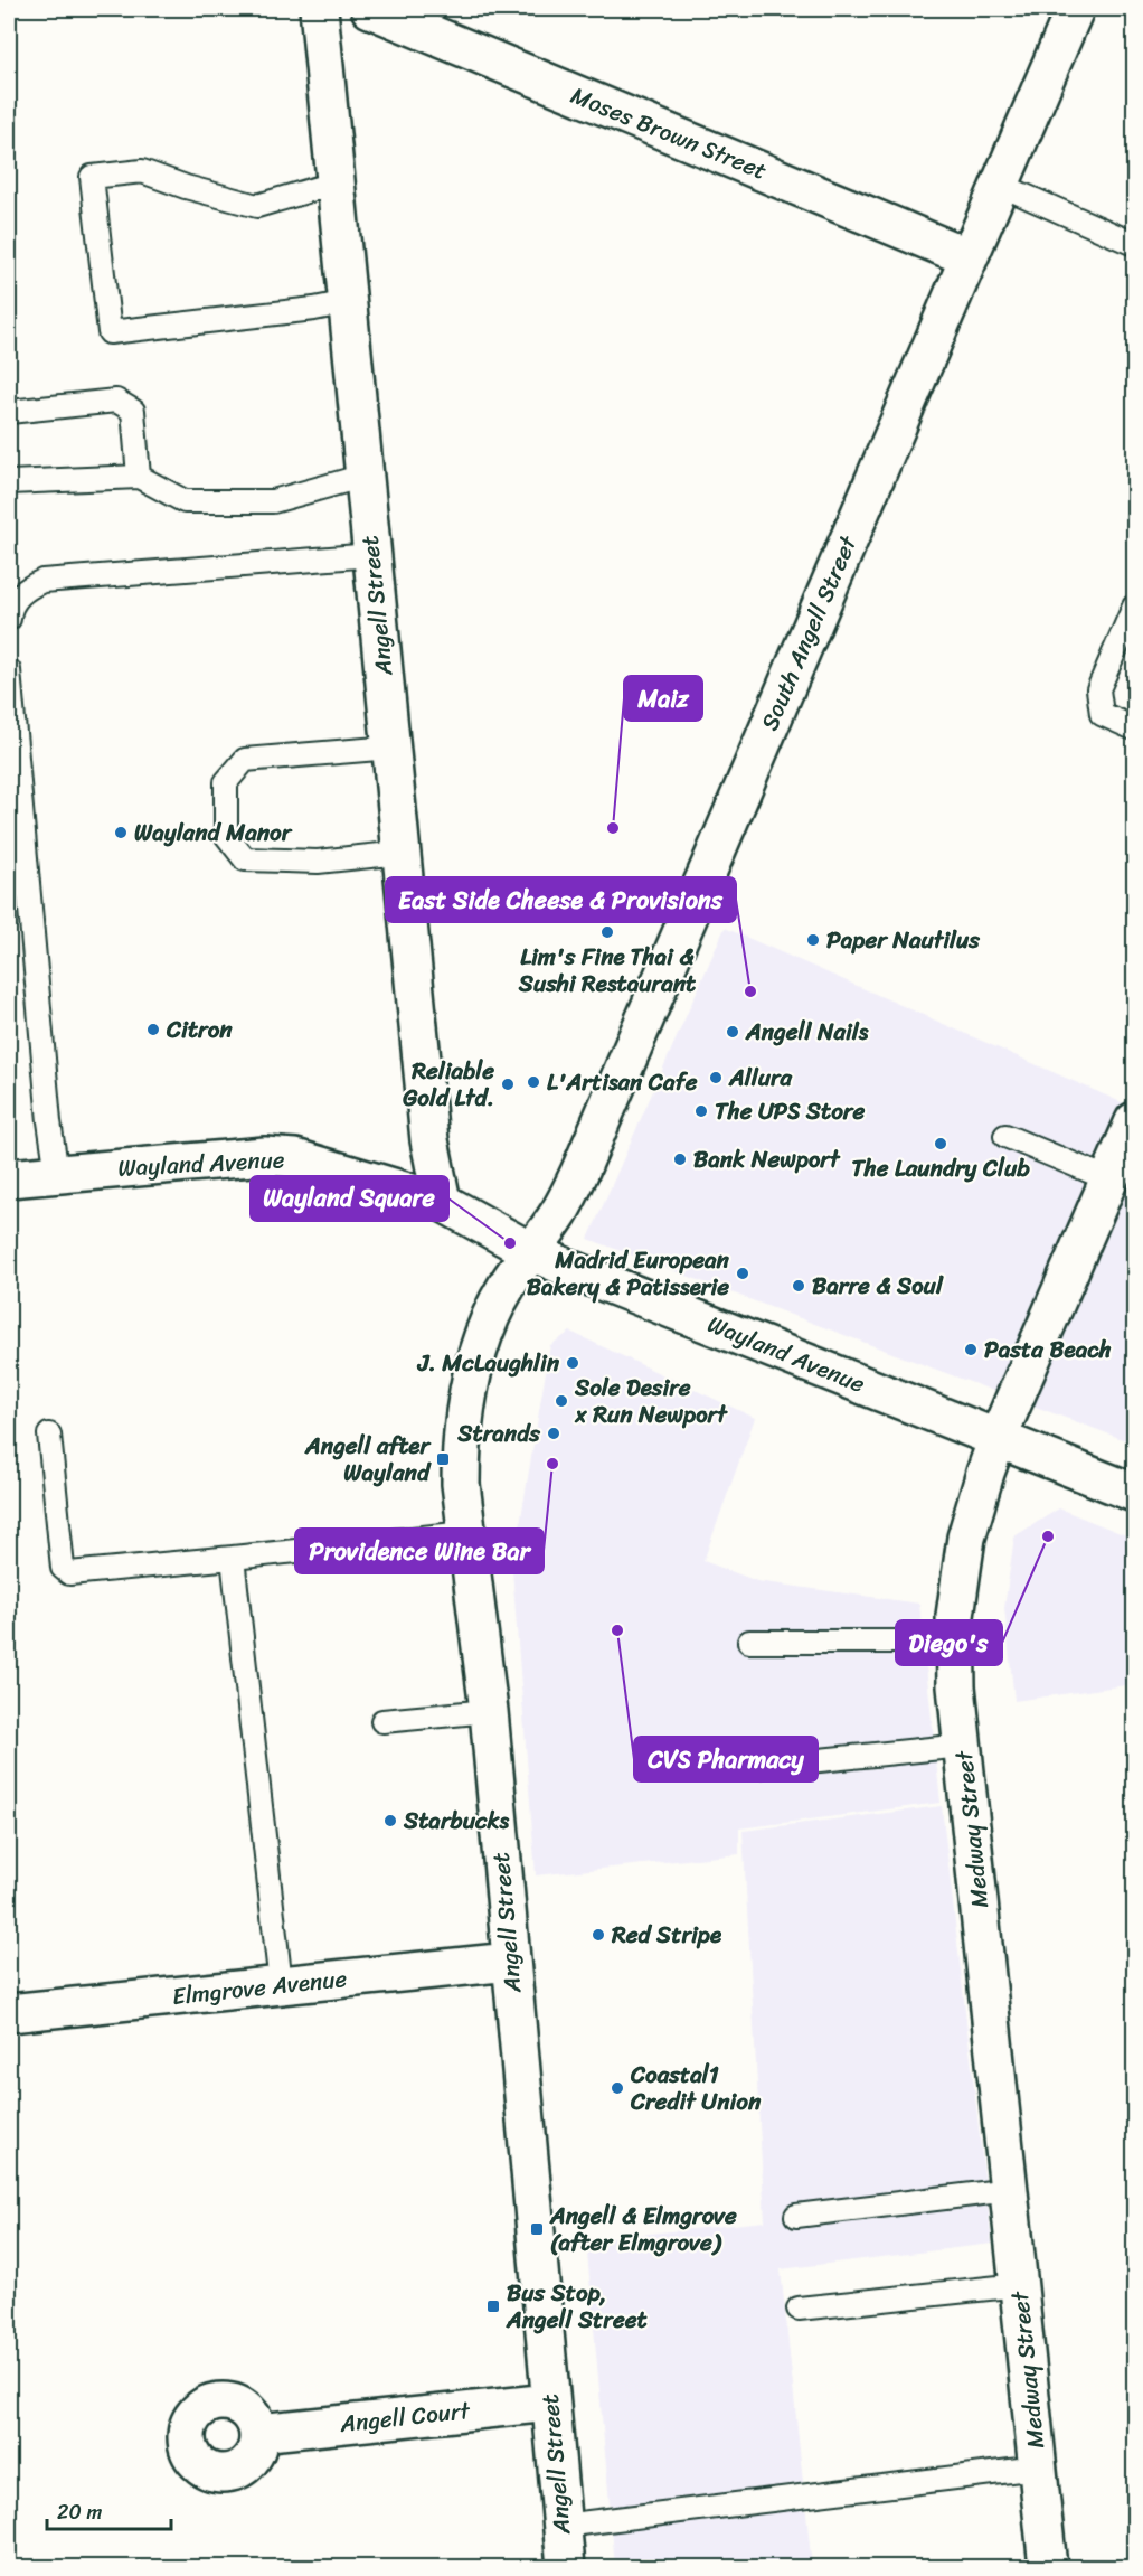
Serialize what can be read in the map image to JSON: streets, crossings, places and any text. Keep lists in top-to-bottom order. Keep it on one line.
{"streets":{"street":["Moses Brown Street","Angell Street","South Angell Street","Wayland Avenue","Medway Street","Elmgrove Avenue","Angell Court"]},"crossings":[["Moses Brown Street","South Angell Street"],["Angell Street","South Angell Street"],["Angell Street","Wayland Avenue"],["Angell Street","Elmgrove Avenue"],["Angell Street","Angell Court"],["South Angell Street","Wayland Avenue"],["Wayland Avenue","Medway Street"]],"places":{"other":["Maiz","Wayland Manor","Lim's Fine Thai & Sushi Restaurant","Paper Nautilus","East Side Cheese & Provisions","Citron","Angell Nails","Allura","L'Artisan Cafe","Reliable Gold Ltd.","The UPS Store","The Laundry Club","Bank Newport","Wayland Square","Madrid European Bakery & Patisserie","Barre & Soul","Pasta Beach","J. McLaughlin","Sole Desire x Run Newport","Strands","Providence Wine Bar","Diego's","CVS Pharmacy","Starbucks","Red Stripe","Coastal1 Credit Union"],"transit":["Angell after Wayland","Angell & Elmgrove (after Elmgrove)","Bus Stop, Angell Street"]},"scale_bar":"20 m"}
